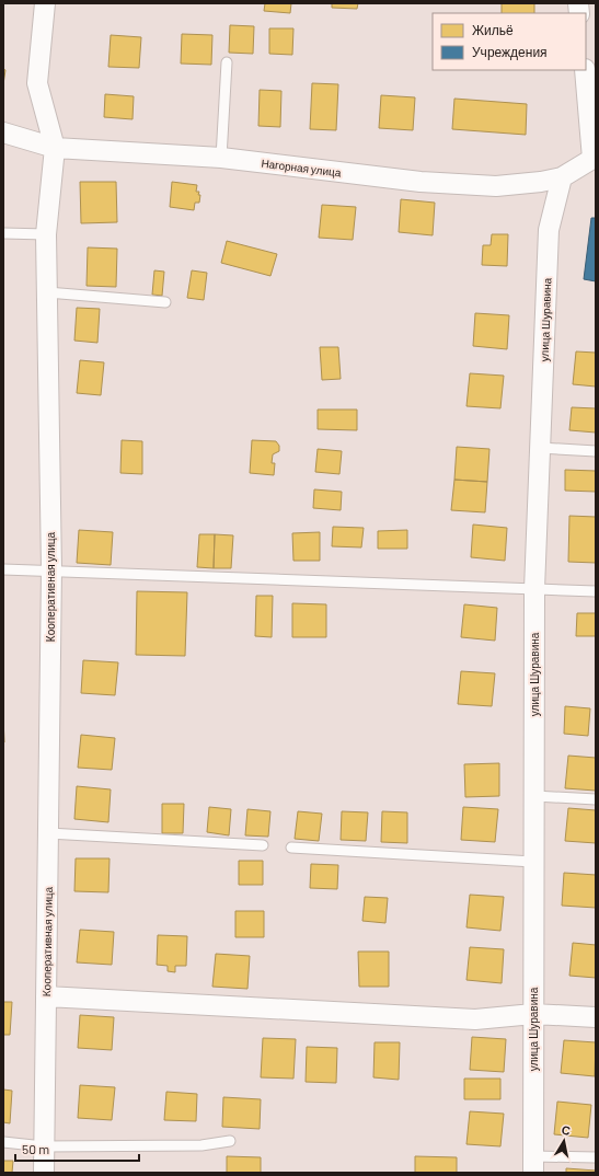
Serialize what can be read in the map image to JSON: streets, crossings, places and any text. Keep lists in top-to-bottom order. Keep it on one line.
{"streets":{"street":["Нагорная улица","улица Шуравина","Кооперативная улица"]},"crossings":[["Нагорная улица","улица Шуравина"],["Нагорная улица","Кооперативная улица"]],"legend":["Жильё","Учреждения"],"scale_bar":"50 m","north":"top"}
